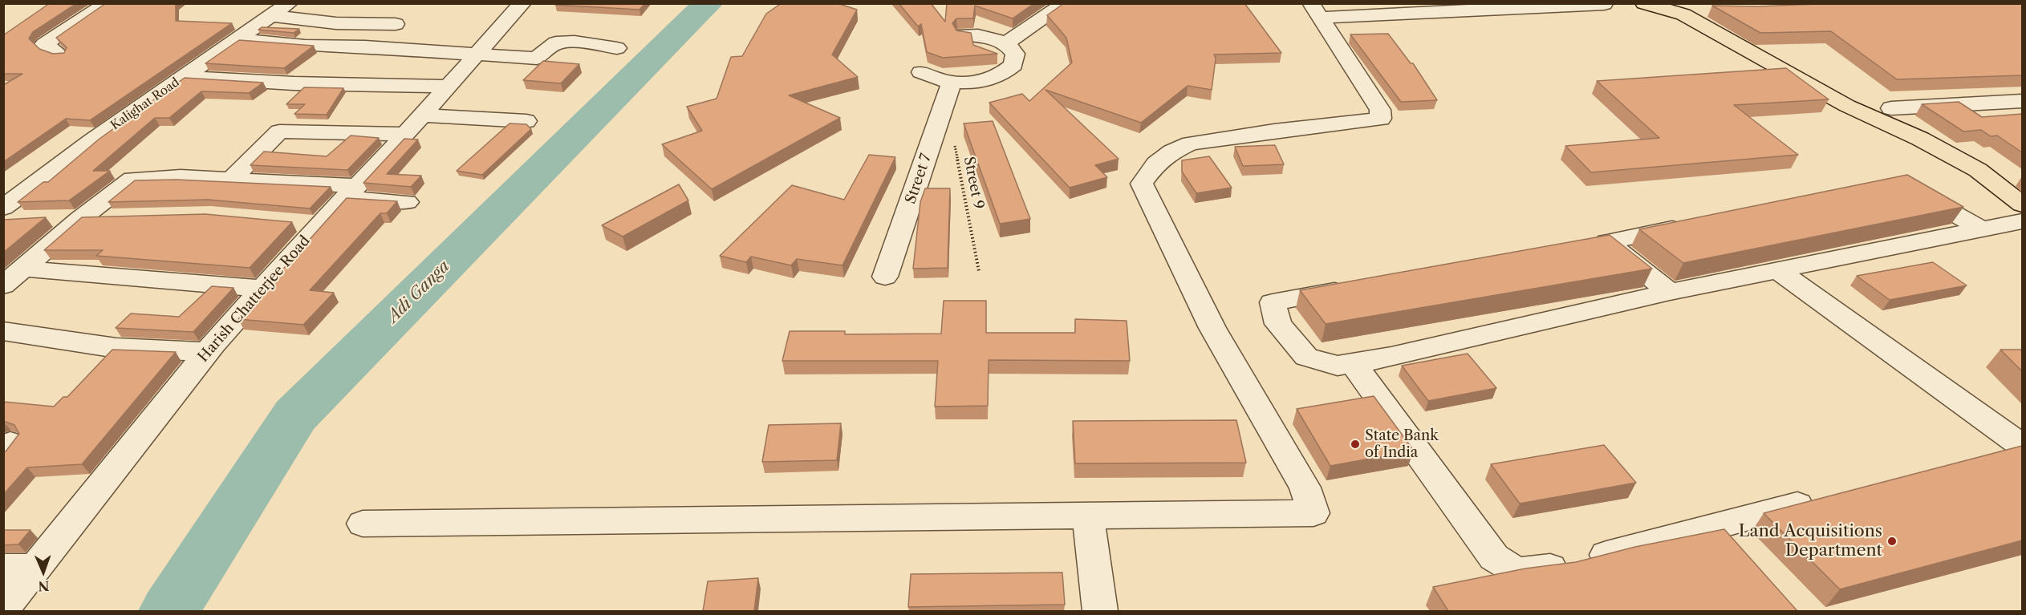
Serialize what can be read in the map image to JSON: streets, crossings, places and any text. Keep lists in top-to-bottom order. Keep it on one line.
{"streets":{"street":["Kalighat Road","Street 7","Harish Chatterjee Road"],"path":["Street 9"]},"water":["Adi Ganga"],"places":["State Bank of India","Land Acquisitions Department"],"north":"bottom"}
